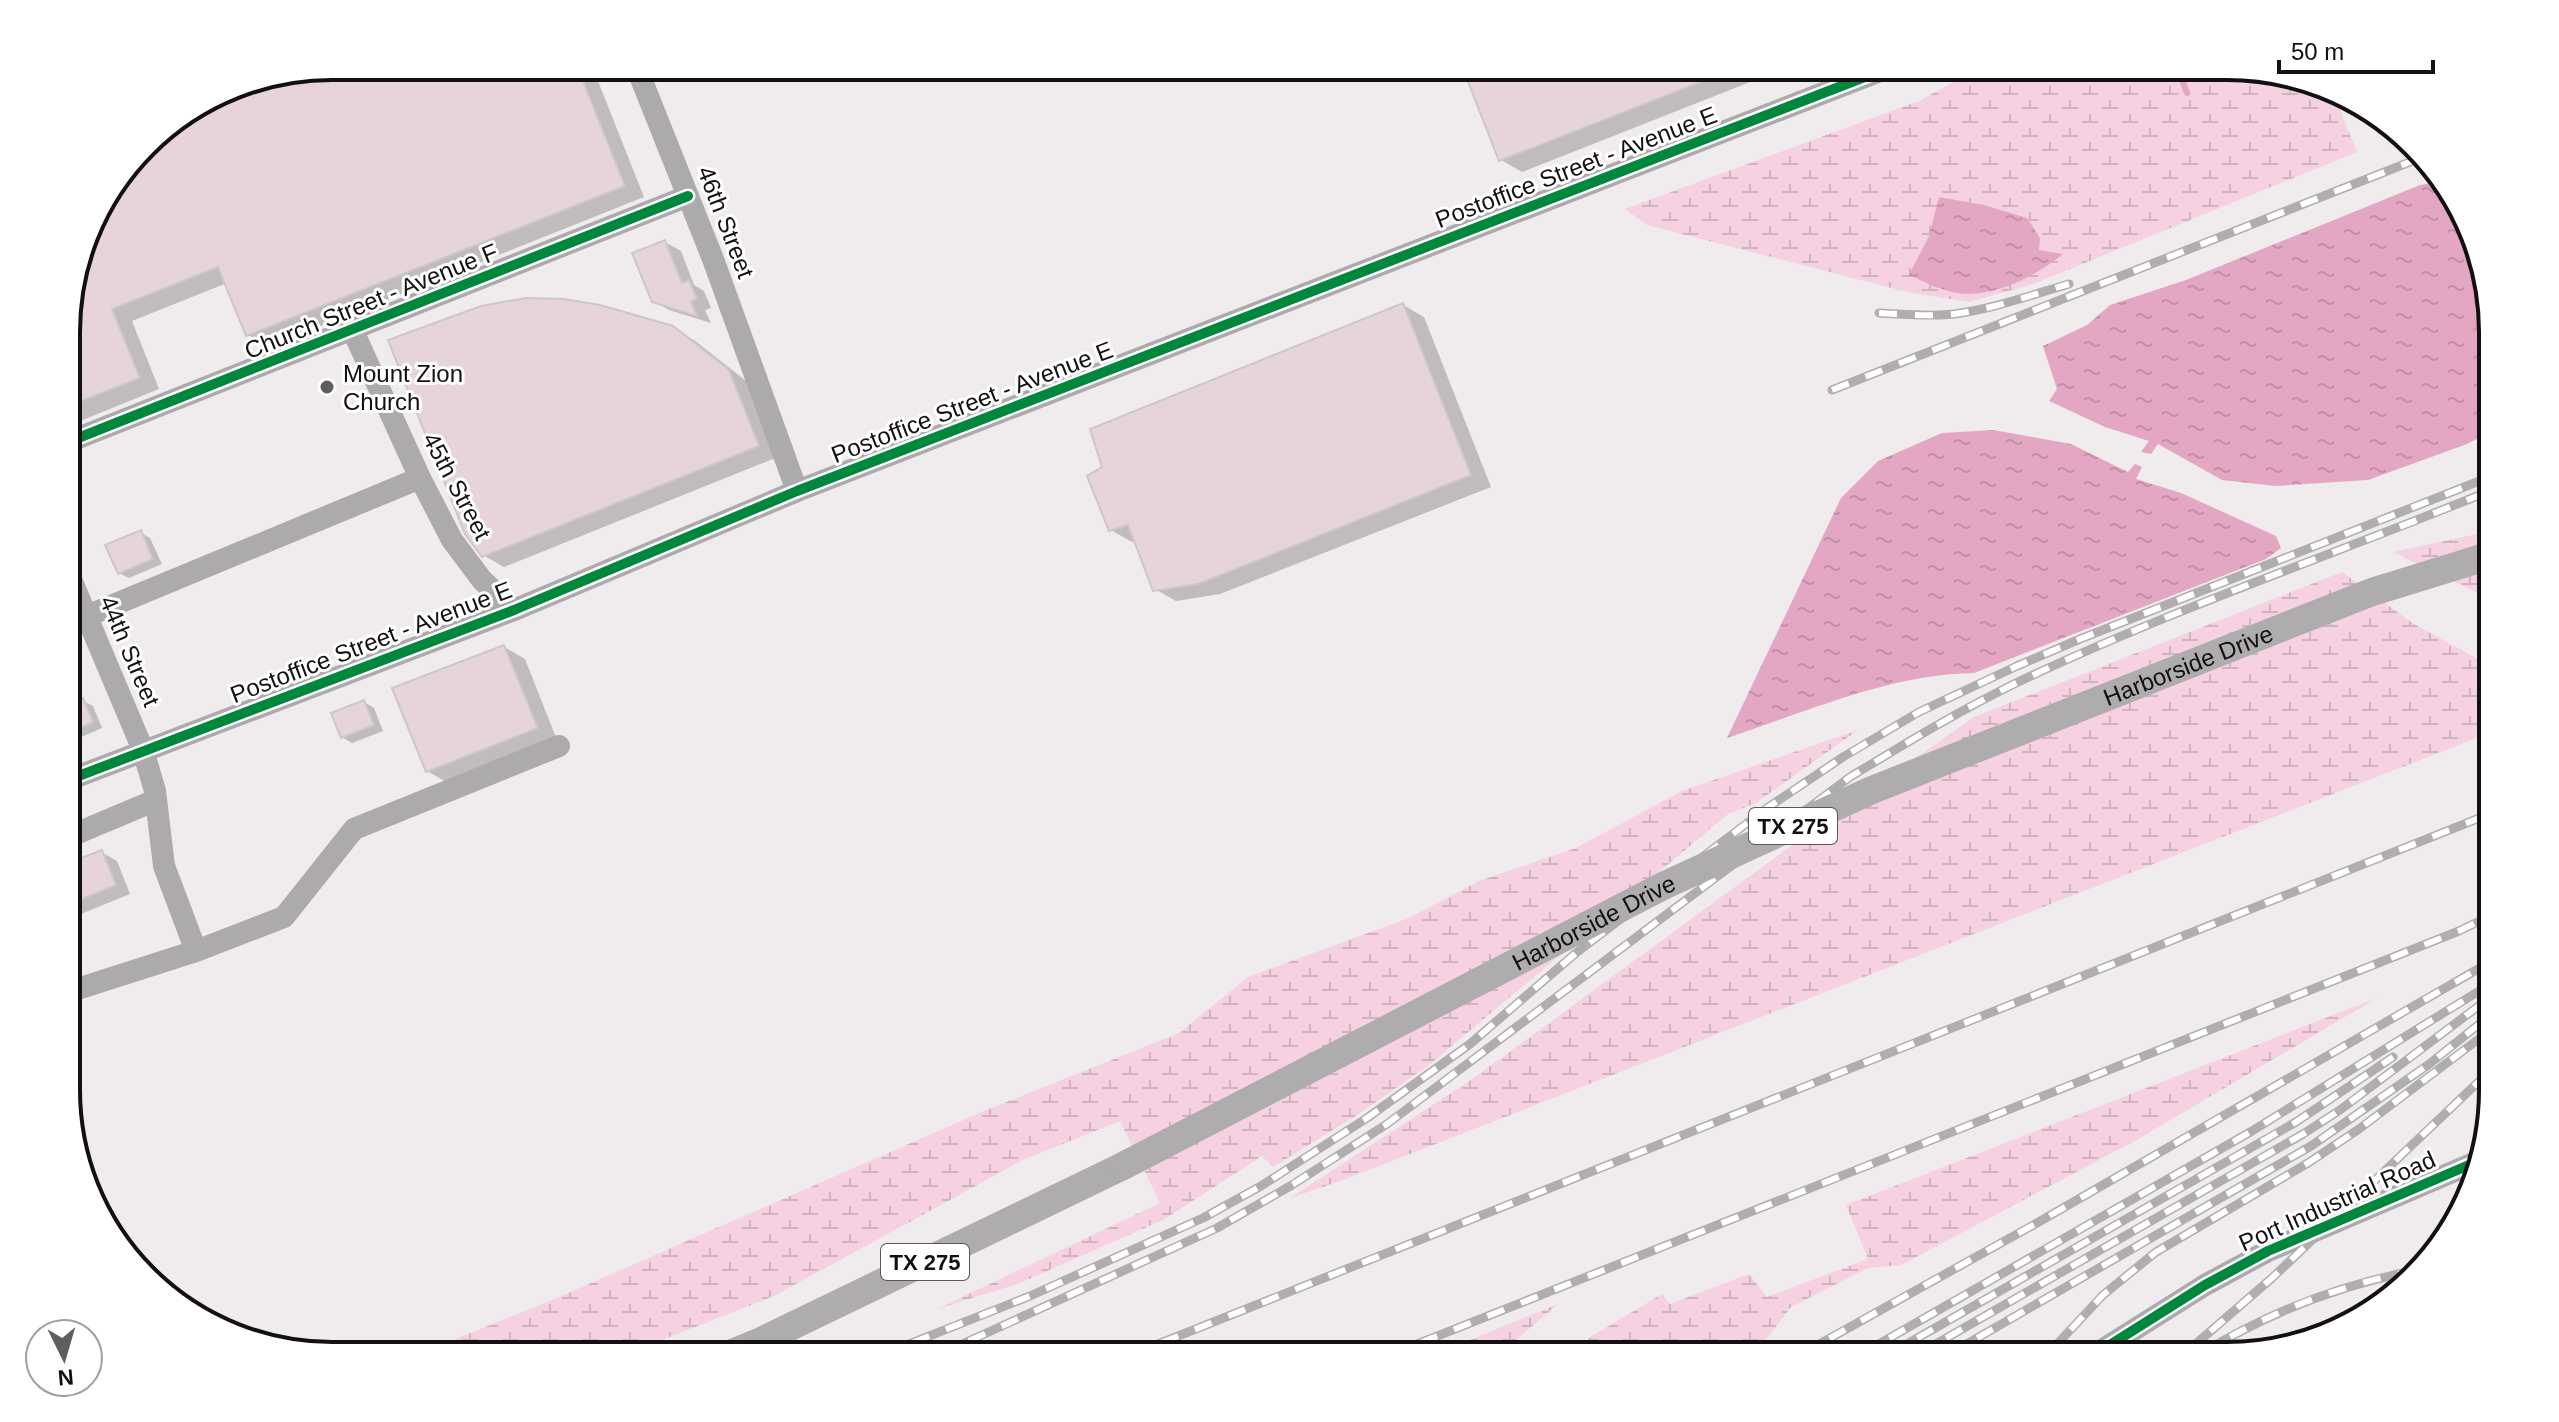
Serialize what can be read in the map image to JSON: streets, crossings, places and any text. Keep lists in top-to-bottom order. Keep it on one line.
{"streets":{"main road":["Harborside Drive","TX 275"],"street":["Postoffice Street - Avenue E","46th Street","Church Street - Avenue F","45th Street","44th Street","Port Industrial Road"]},"crossings":[["Postoffice Street - Avenue E","46th Street"],["Postoffice Street - Avenue E","45th Street"],["Postoffice Street - Avenue E","44th Street"],["46th Street","Church Street - Avenue F"],["Church Street - Avenue F","45th Street"]],"places":["Mount Zion Church"],"scale_bar":"50 m","north":"bottom"}
